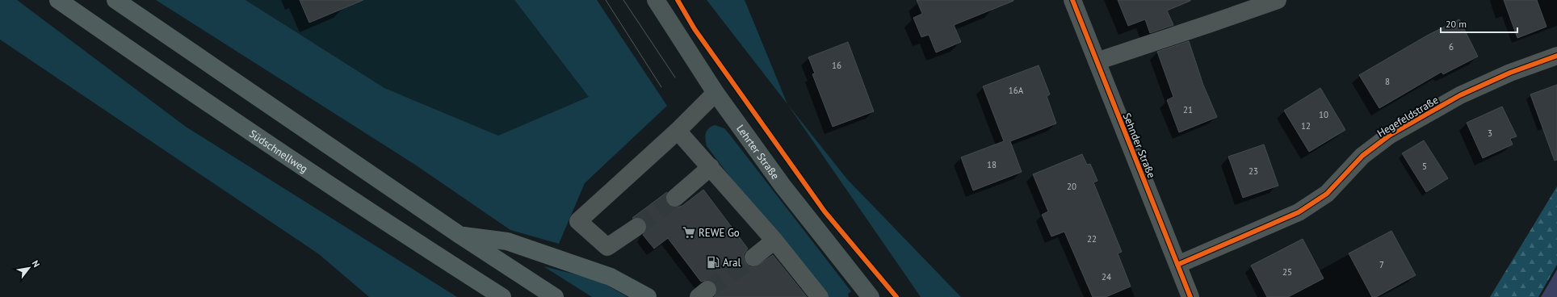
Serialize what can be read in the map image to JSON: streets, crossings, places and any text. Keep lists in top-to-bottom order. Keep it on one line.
{"streets":{"highway":["Südschnellweg"],"main road":["Lehrter Straße"],"street":["Hegefeldstraße","Sehnder Straße"]},"crossings":[["Hegefeldstraße","Sehnder Straße"]],"places":{"supermarket":["REWE Go"],"fuel station":["Aral"]},"house_numbers":["6","16","8","16A","21","10","12","3","18","5","23","20","22","7","25","24"],"scale_bar":"20 m","north":"top right"}
